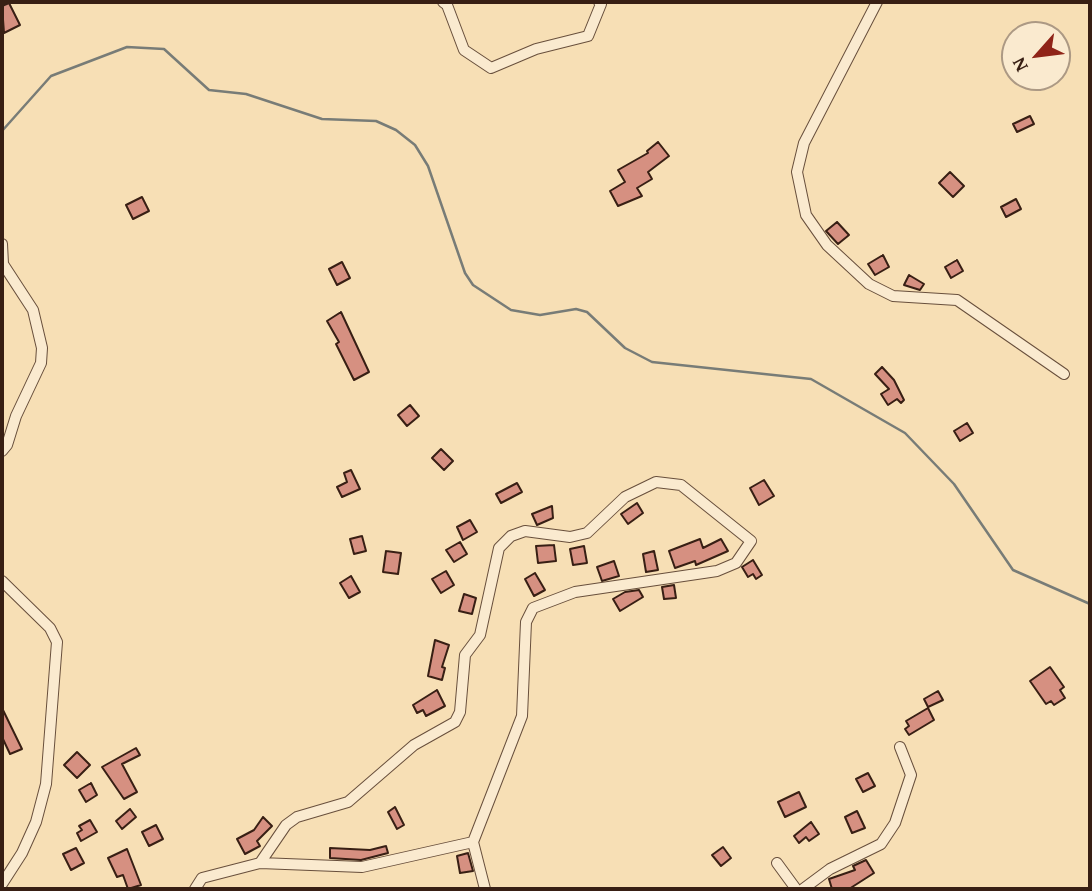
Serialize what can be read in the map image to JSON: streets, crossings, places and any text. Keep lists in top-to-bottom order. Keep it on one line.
{"north":"bottom left"}
